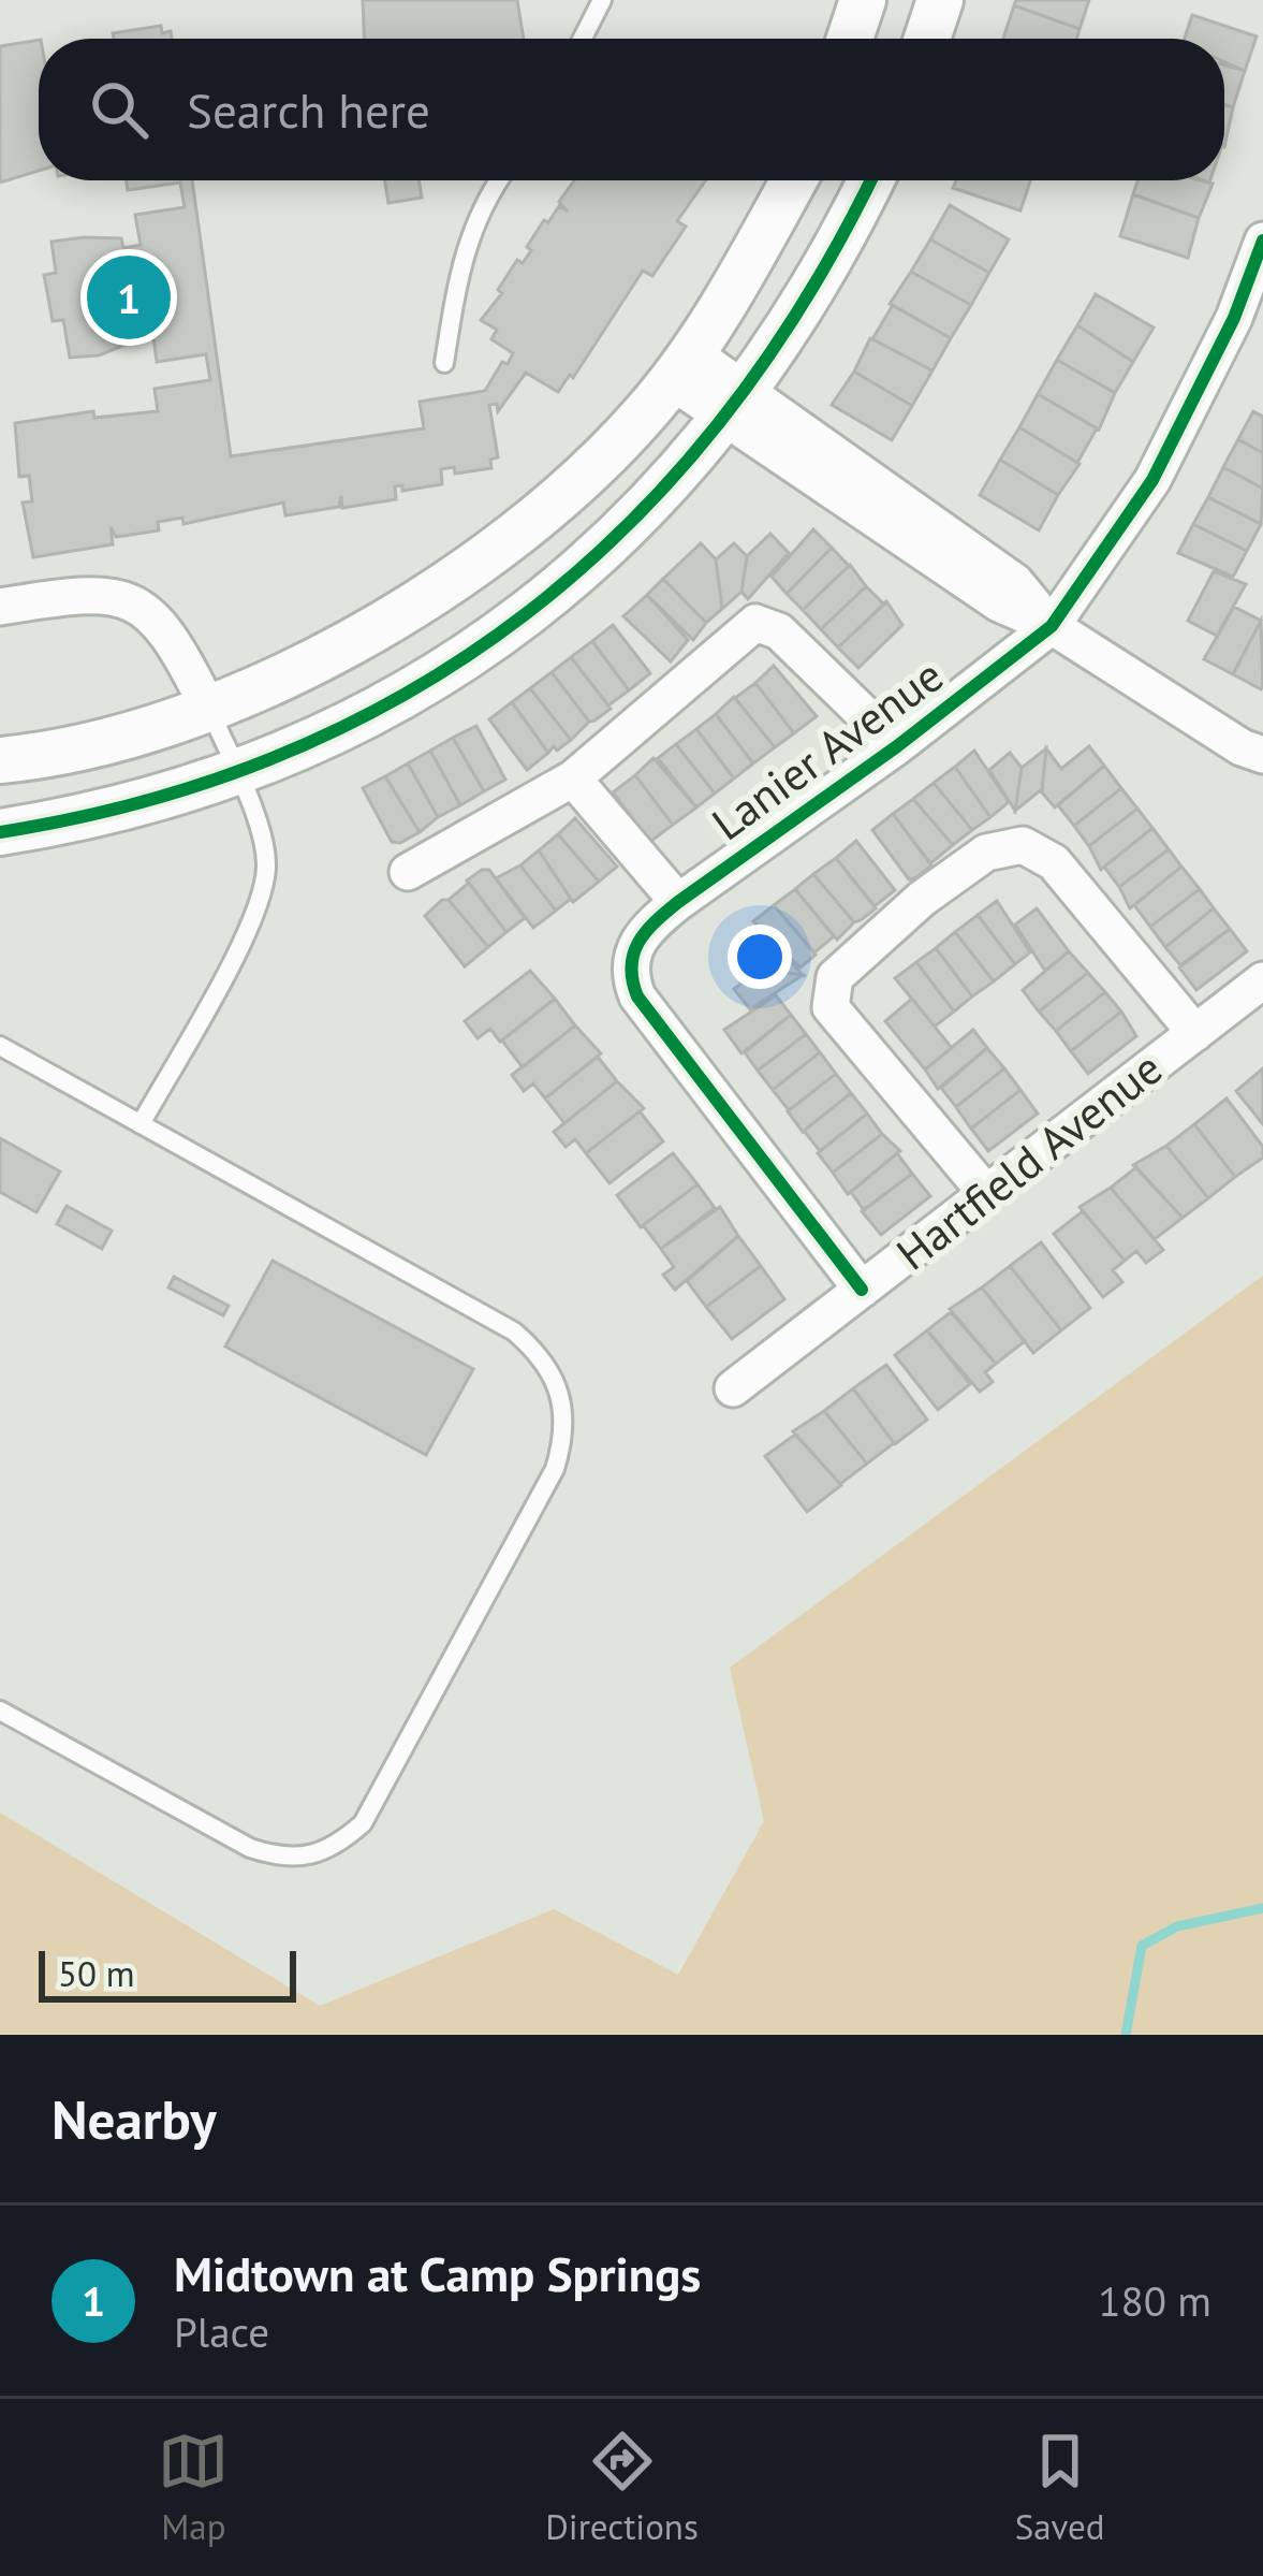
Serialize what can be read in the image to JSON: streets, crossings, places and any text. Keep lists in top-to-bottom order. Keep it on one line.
{"streets":{"street":["Lanier Avenue","Hartfield Avenue"]},"crossings":[["Lanier Avenue","Hartfield Avenue"]],"scale_bar":"50 m","page":{"search":"Search here","pins":"1","scale":"50 m","heading":"Nearby","list":[{"mark":"1","name":"Midtown at Camp Springs","note":"Place","value":"180 m"}],"nav":["Map","Directions","Saved"]}}
